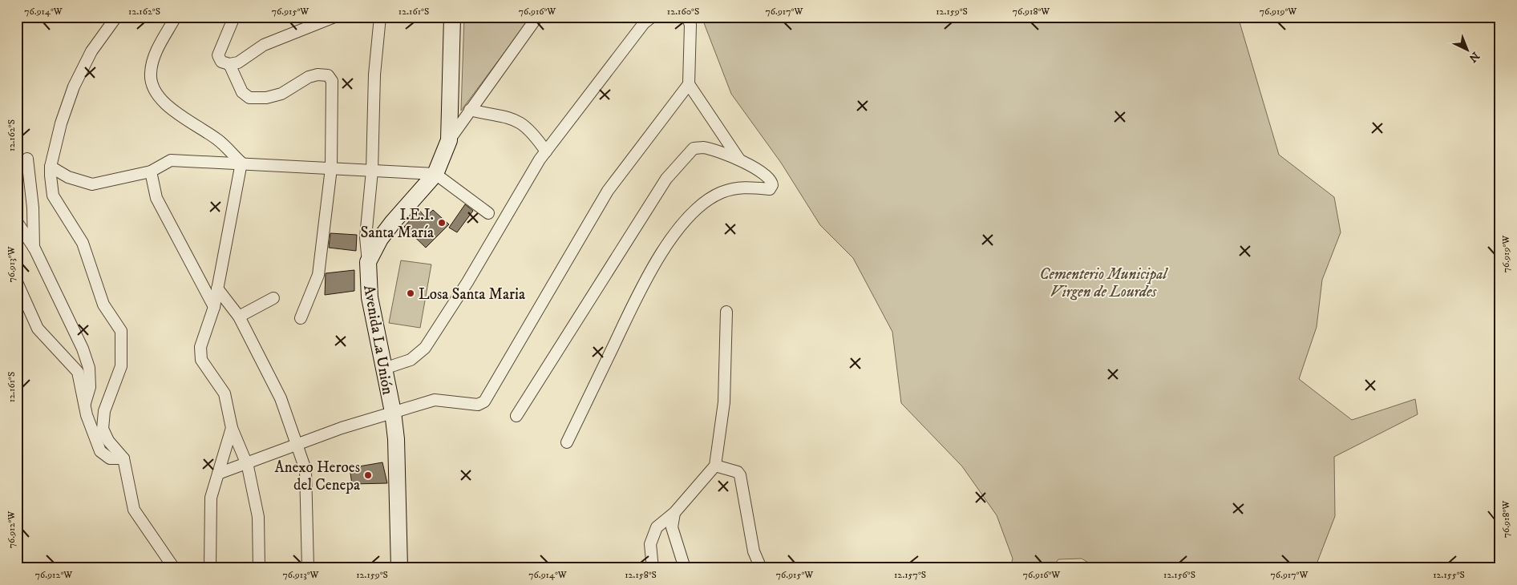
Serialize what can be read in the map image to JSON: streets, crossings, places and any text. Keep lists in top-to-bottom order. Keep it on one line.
{"streets":{"main road":["Avenida La Unión"]},"parks":["Cementerio Municipal Virgen de Lourdes"],"places":["I.E.I. Santa María","Losa Santa Maria","Anexo Heroes del Cenepa"],"north":"bottom right","coordinates":["76.914°W","12.162°S","76.915°W","12.161°S","76.916°W","12.160°S","76.917°W","12.159°S","76.918°W","76.919°W","76.913°W","76.912°W","12.158°S","12.157°S","12.156°S","12.155°S"]}
